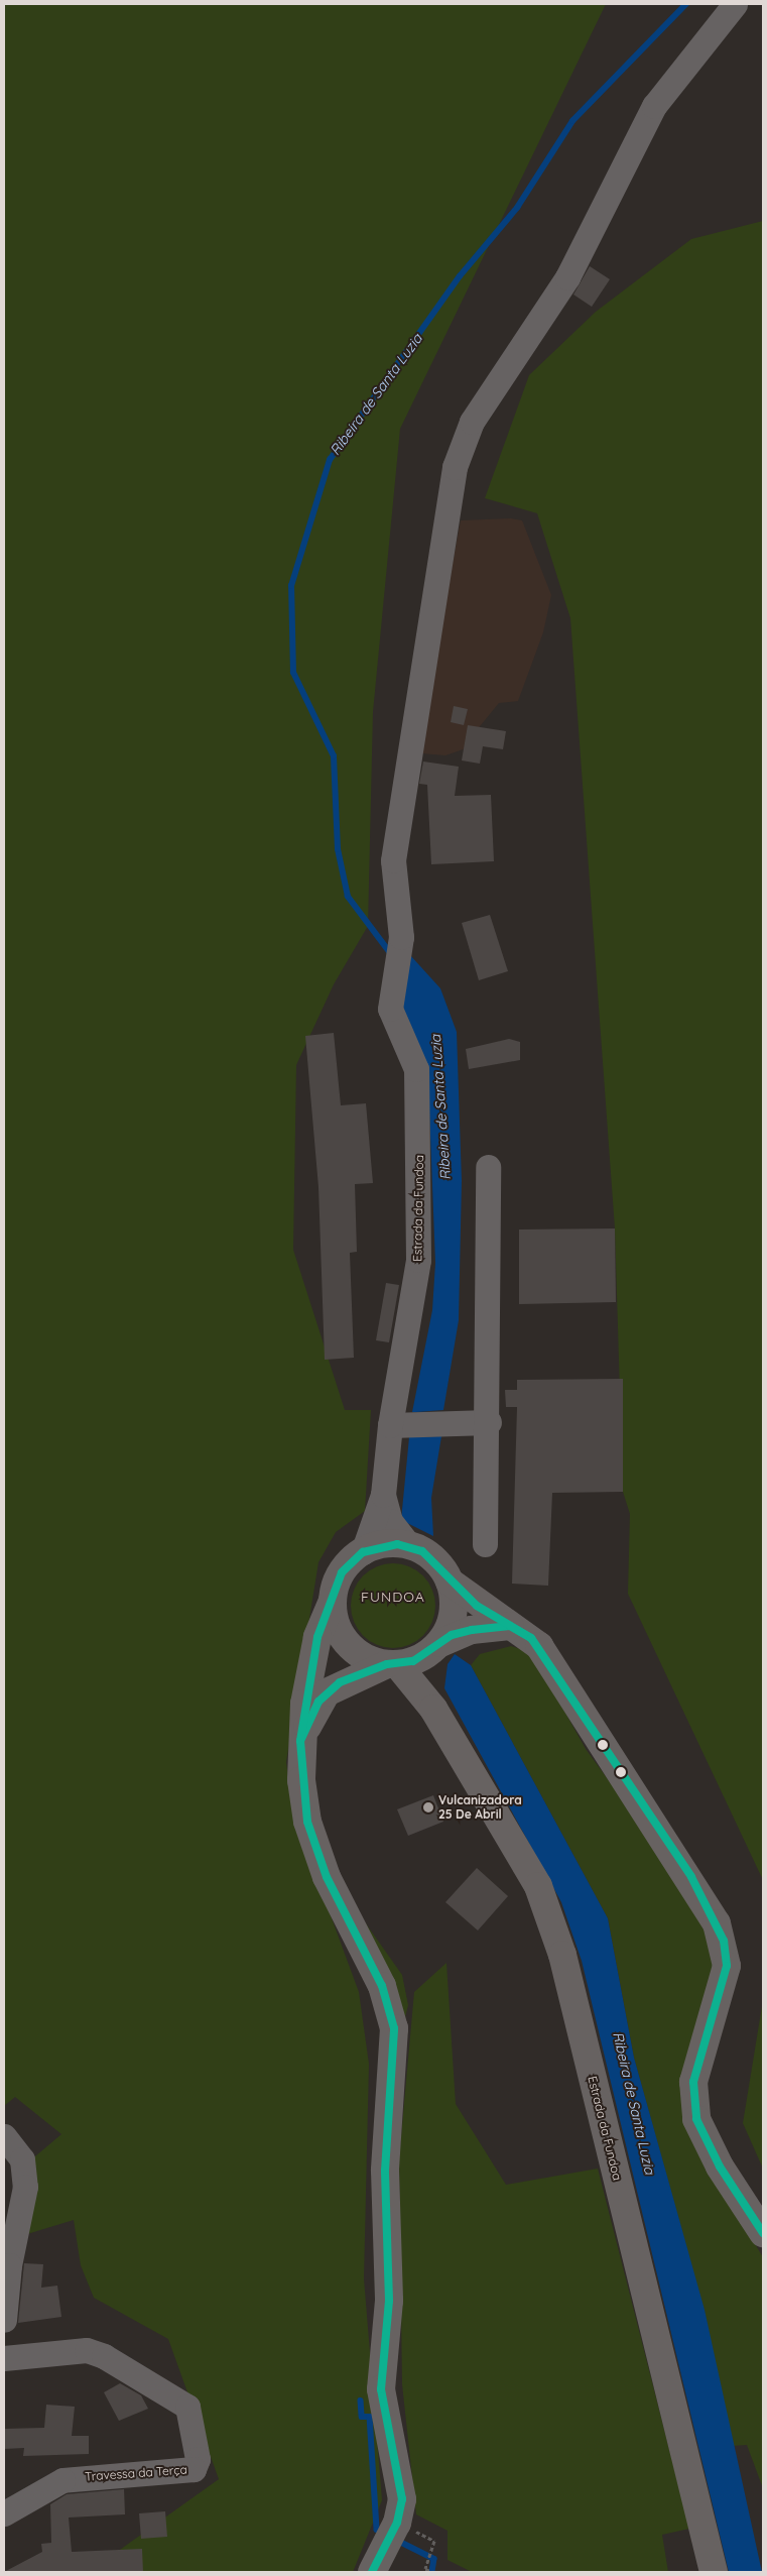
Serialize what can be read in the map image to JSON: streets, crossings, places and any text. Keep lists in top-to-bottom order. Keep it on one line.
{"streets":{"main road":["Estrada da Fundoa"],"street":["Travessa da Terça"]},"districts":["FUNDOA"],"water":["Ribeira de Santa Luzia"],"places":["Vulcanizadora 25 De Abril"]}
